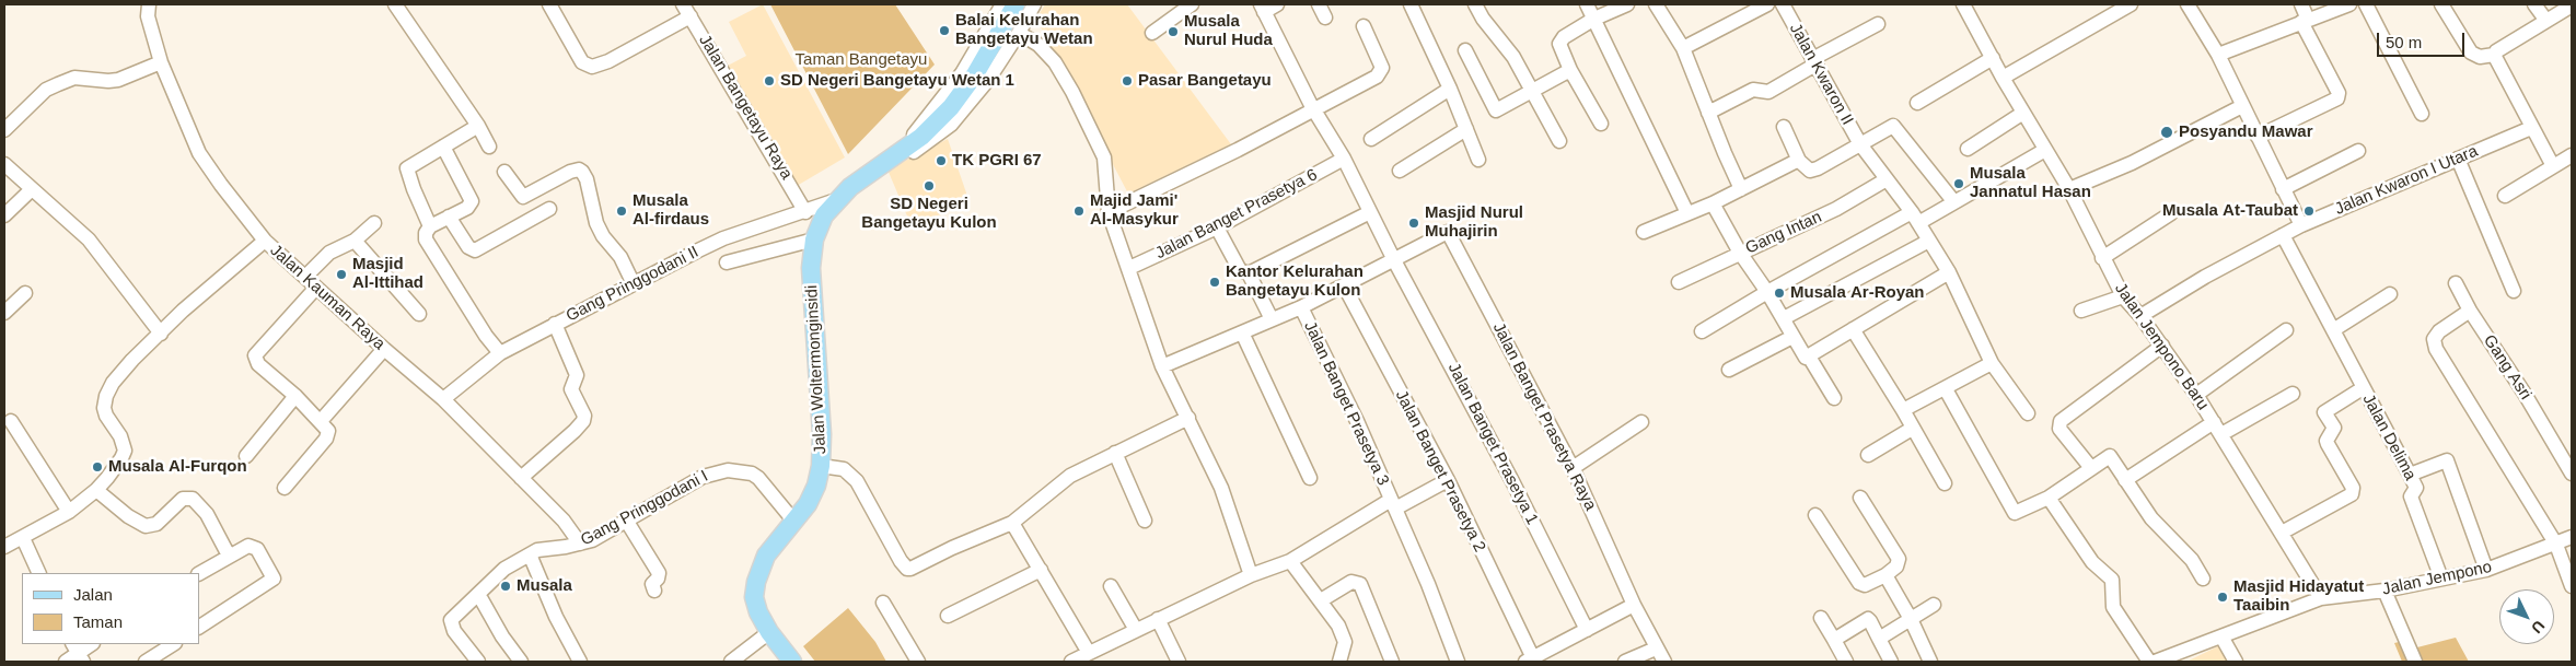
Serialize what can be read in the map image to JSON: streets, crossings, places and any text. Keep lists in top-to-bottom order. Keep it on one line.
{"streets":{"main road":["Jalan Woltermonginsidi"],"street":["Jalan Kwaron II","Jalan Bangetayu Raya","Jalan Kwaron I Utara","Jalan Banget Prasetya 6","Gang Intan","Gang Pringgodani II","Jalan Kauman Raya","Jalan Jempono Baru","Gang Asri","Jalan Banget Prasetya 3","Jalan Banget Prasetya Raya","Jalan Delima","Jalan Banget Prasetya 1","Jalan Banget Prasetya 2","Gang Pringgodani I","Jalan Jempono"]},"crossings":[["Jalan Kwaron II","Gang Intan"],["Jalan Bangetayu Raya","Gang Pringgodani II"],["Jalan Kwaron I Utara","Jalan Jempono Baru"],["Jalan Banget Prasetya 6","Jalan Banget Prasetya 1"],["Gang Pringgodani II","Jalan Kauman Raya"],["Gang Pringgodani II","Jalan Woltermonginsidi"],["Jalan Kauman Raya","Gang Pringgodani I"],["Jalan Jempono Baru","Jalan Jempono"],["Jalan Woltermonginsidi","Gang Pringgodani I"],["Jalan Banget Prasetya Raya","Jalan Banget Prasetya 1"],["Jalan Delima","Jalan Jempono"]],"parks":["Taman Bangetayu"],"places":["Balai Kelurahan Bangetayu Wetan","Musala Nurul Huda","SD Negeri Bangetayu Wetan 1","Pasar Bangetayu","Posyandu Mawar","TK PGRI 67","Musala Jannatul Hasan","SD Negeri Bangetayu Kulon","Musala Al-firdaus","Majid Jami' Al-Masykur","Musala At-Taubat","Masjid Nurul Muhajirin","Masjid Al-Ittihad","Kantor Kelurahan Bangetayu Kulon","Musala Ar-Royan","Musala Al-Furqon","Musala","Masjid Hidayatut Taaibin"],"legend":["Jalan","Taman"],"scale_bar":"50 m","north":"bottom right"}
